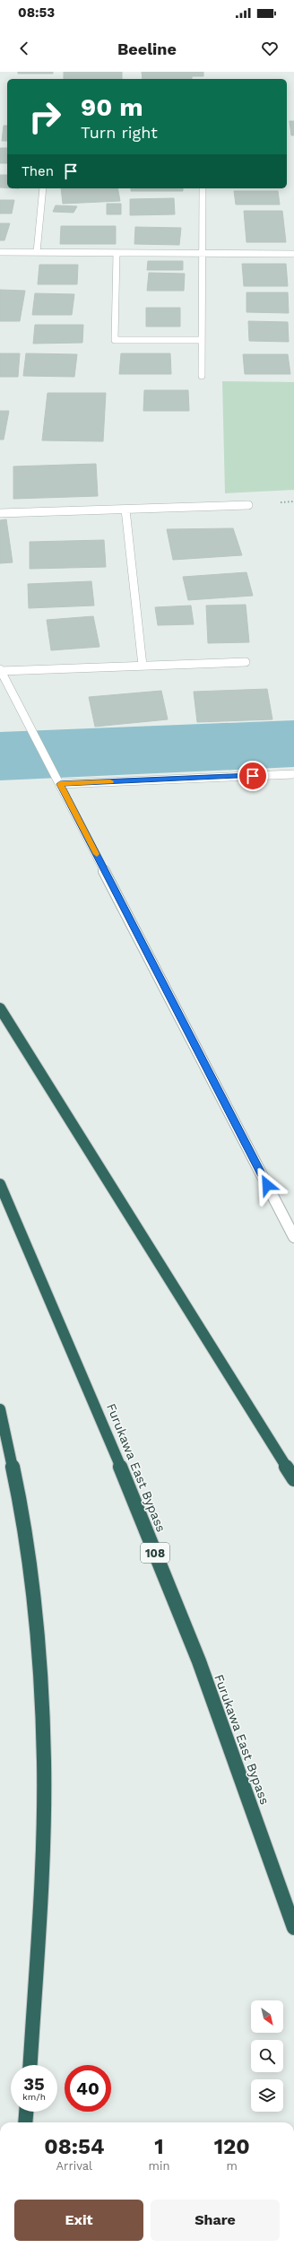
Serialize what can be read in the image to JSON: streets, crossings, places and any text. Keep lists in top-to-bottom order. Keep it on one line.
{"streets":{"highway":["Furukawa East Bypass","108"]},"north":"bottom right","page":{"status":"08:53","header":"Beeline","turn":["90 m","Turn right"],"then":"Then","speed":"35 km/h","limit":"40","eta":["08:54","Arrival","1","min","120","m"],"buttons":["Exit","Share"]}}
